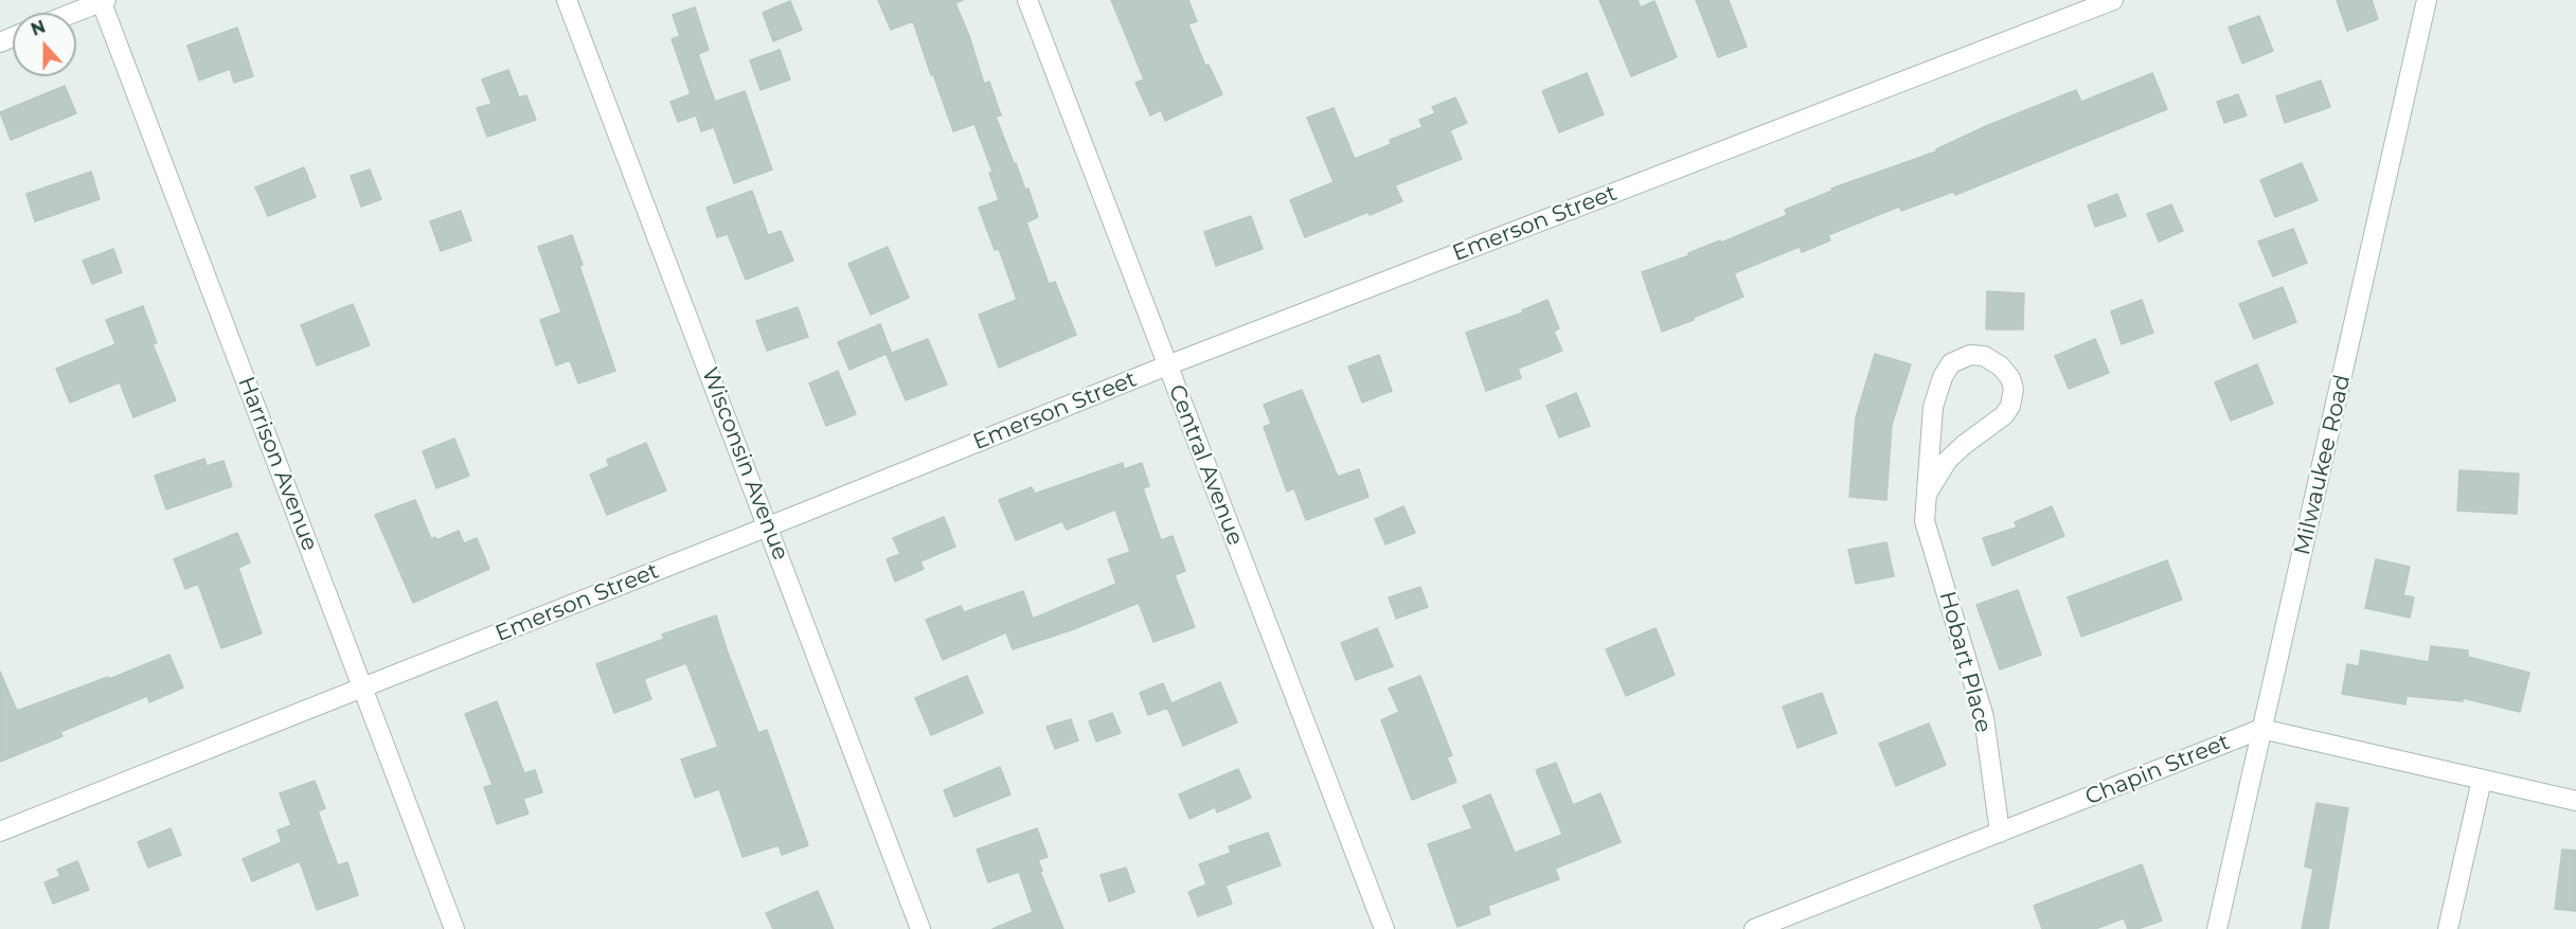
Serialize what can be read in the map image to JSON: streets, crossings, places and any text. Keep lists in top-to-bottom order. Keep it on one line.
{"streets":{"street":["Emerson Street","Harrison Avenue","Wisconsin Avenue","Central Avenue","Milwaukee Road","Hobart Place","Chapin Street"]},"crossings":[["Emerson Street","Harrison Avenue"],["Emerson Street","Wisconsin Avenue"],["Emerson Street","Central Avenue"],["Milwaukee Road","Chapin Street"],["Hobart Place","Chapin Street"]],"north":"top"}
